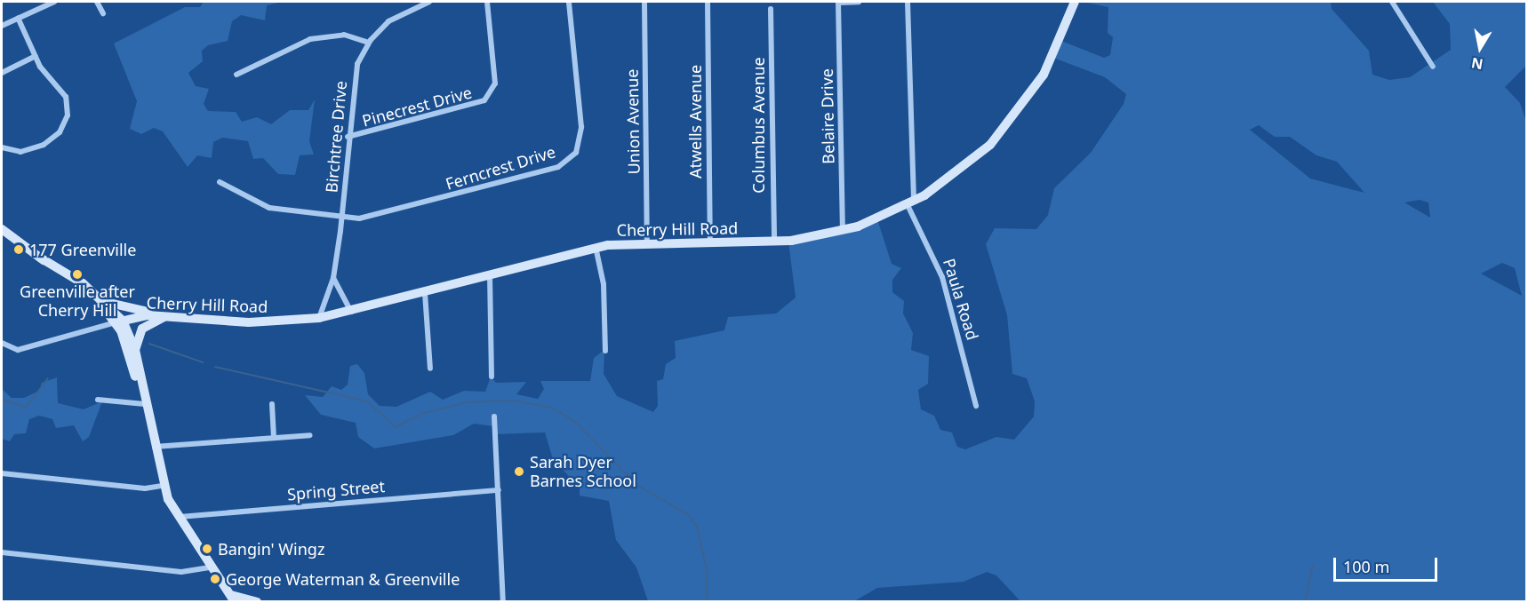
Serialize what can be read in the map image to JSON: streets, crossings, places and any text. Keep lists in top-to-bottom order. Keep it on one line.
{"streets":{"main road":["Cherry Hill Road"],"street":["Pinecrest Drive","Belaire Drive","Union Avenue","Atwells Avenue","Columbus Avenue","Birchtree Drive","Ferncrest Drive","Paula Road","Spring Street"]},"crossings":[["Pinecrest Drive","Birchtree Drive"],["Belaire Drive","Cherry Hill Road"],["Union Avenue","Cherry Hill Road"],["Atwells Avenue","Cherry Hill Road"],["Columbus Avenue","Cherry Hill Road"],["Birchtree Drive","Ferncrest Drive"],["Birchtree Drive","Cherry Hill Road"],["Cherry Hill Road","Paula Road"]],"places":["177 Greenville","Greenville after Cherry Hill","Sarah Dyer Barnes School","Bangin' Wingz","George Waterman & Greenville"],"scale_bar":"100 m","north":"bottom"}
